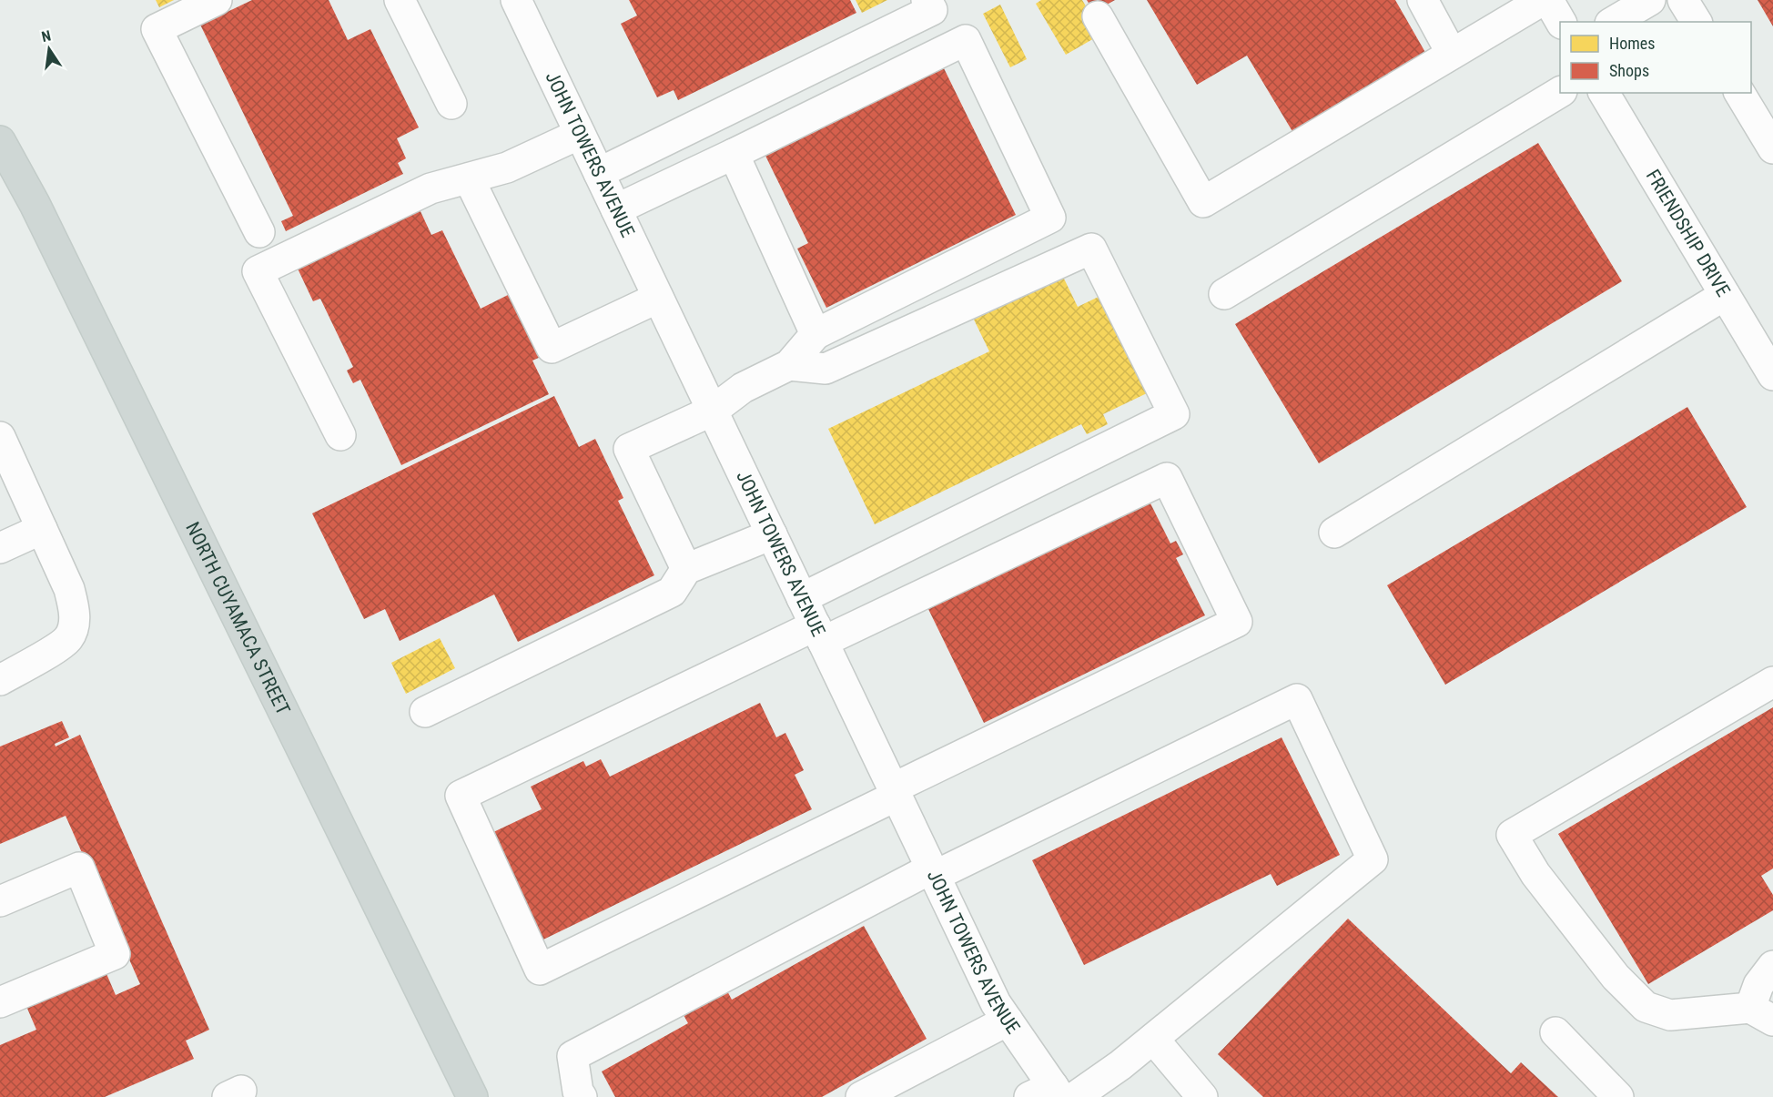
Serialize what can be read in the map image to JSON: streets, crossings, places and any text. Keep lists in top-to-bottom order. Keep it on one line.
{"streets":{"main road":["NORTH CUYAMACA STREET"],"street":["JOHN TOWERS AVENUE","FRIENDSHIP DRIVE"]},"legend":["Homes","Shops"],"north":"top"}
